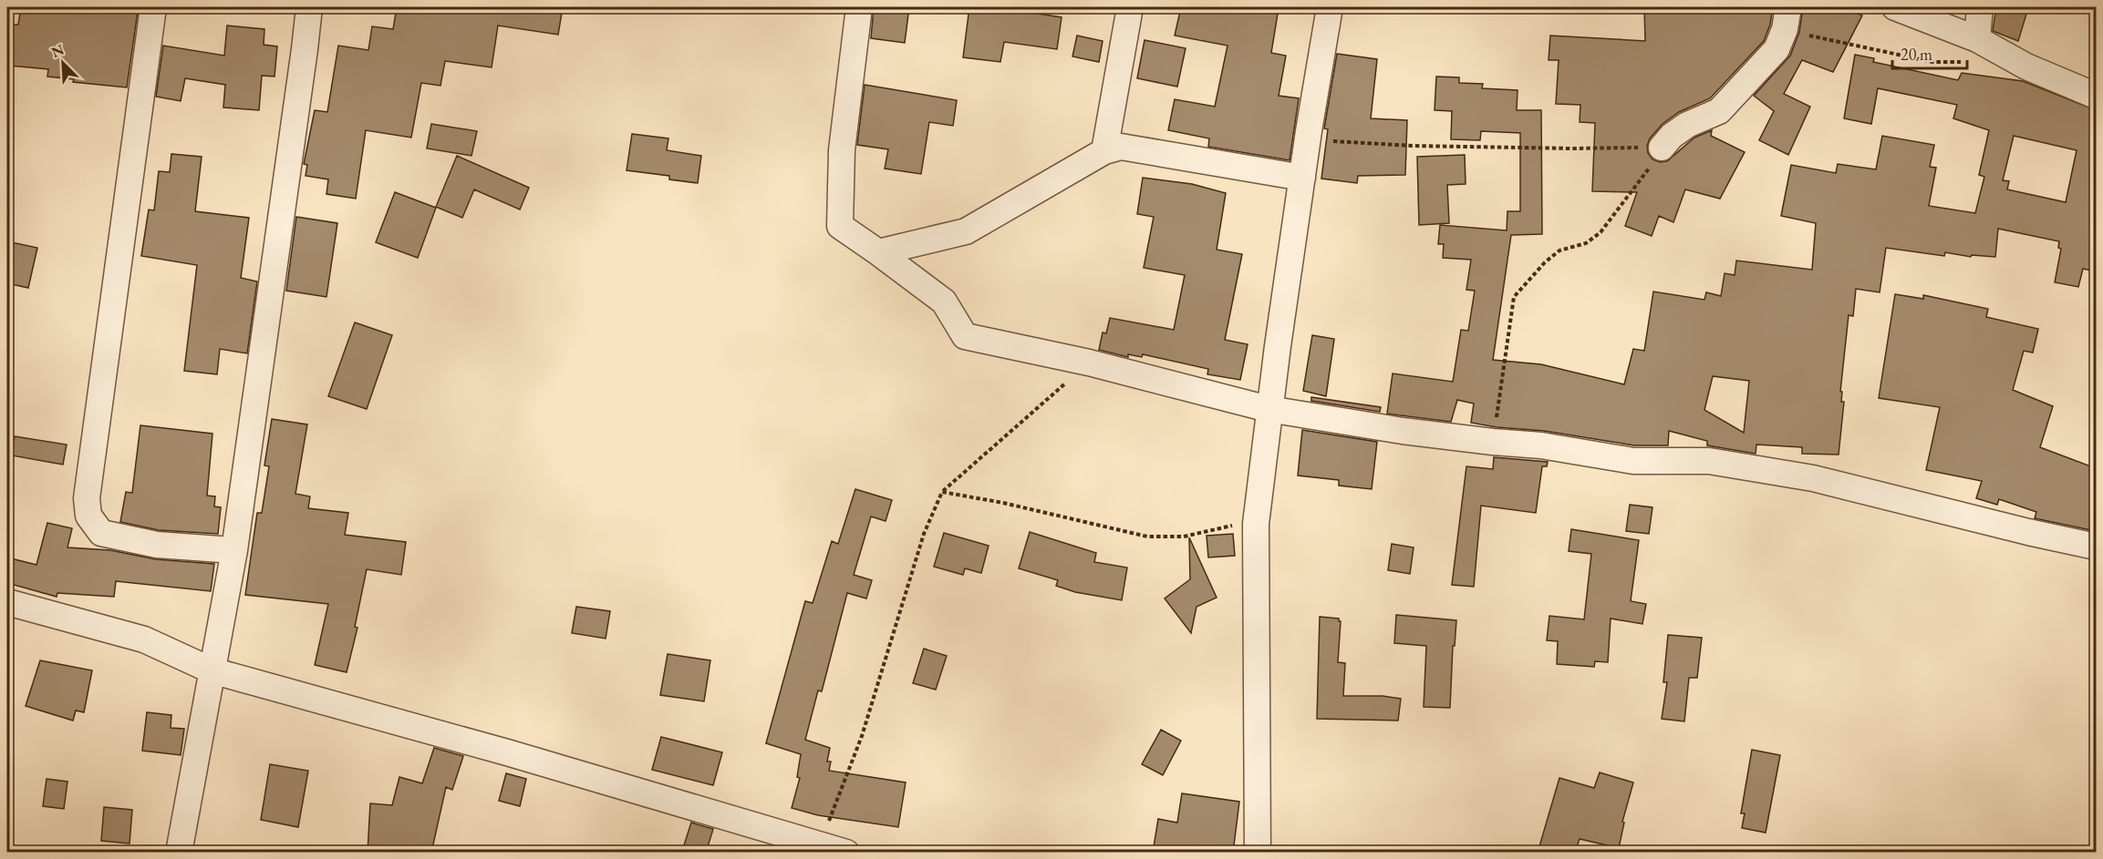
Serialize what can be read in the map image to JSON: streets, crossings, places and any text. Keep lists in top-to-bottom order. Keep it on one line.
{"scale_bar":"20 m","north":"top left"}
